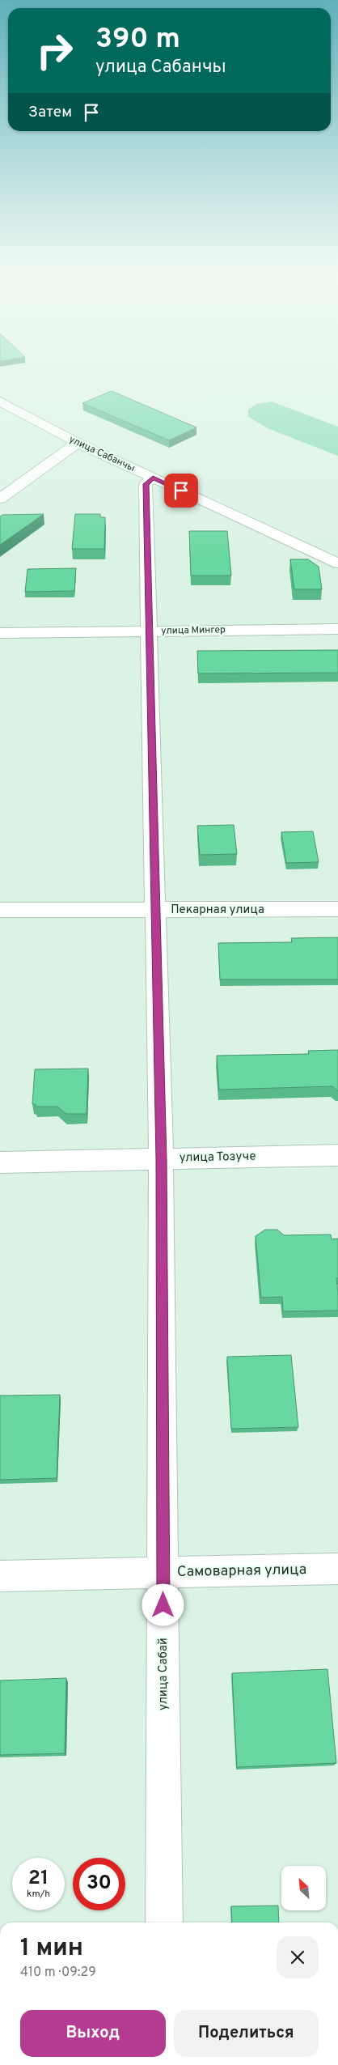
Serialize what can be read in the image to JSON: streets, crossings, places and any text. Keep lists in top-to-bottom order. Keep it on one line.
{"streets":{"street":["улица Сабанчы","улица Мингер","Пекарная улица","улица Тозуче","Самоварная улица","улица Сабай"]},"crossings":[["улица Сабанчы","улица Сабай"],["улица Мингер","улица Сабай"],["Пекарная улица","улица Сабай"],["улица Тозуче","улица Сабай"],["Самоварная улица","улица Сабай"]],"north":"top left","page":{"turn":["390 m","улица Сабанчы"],"then":"Затем","speed":"21 km/h","limit":"30","heading":["1 мин","410 m · 09:29"],"buttons":["Выход","Поделиться"]}}
